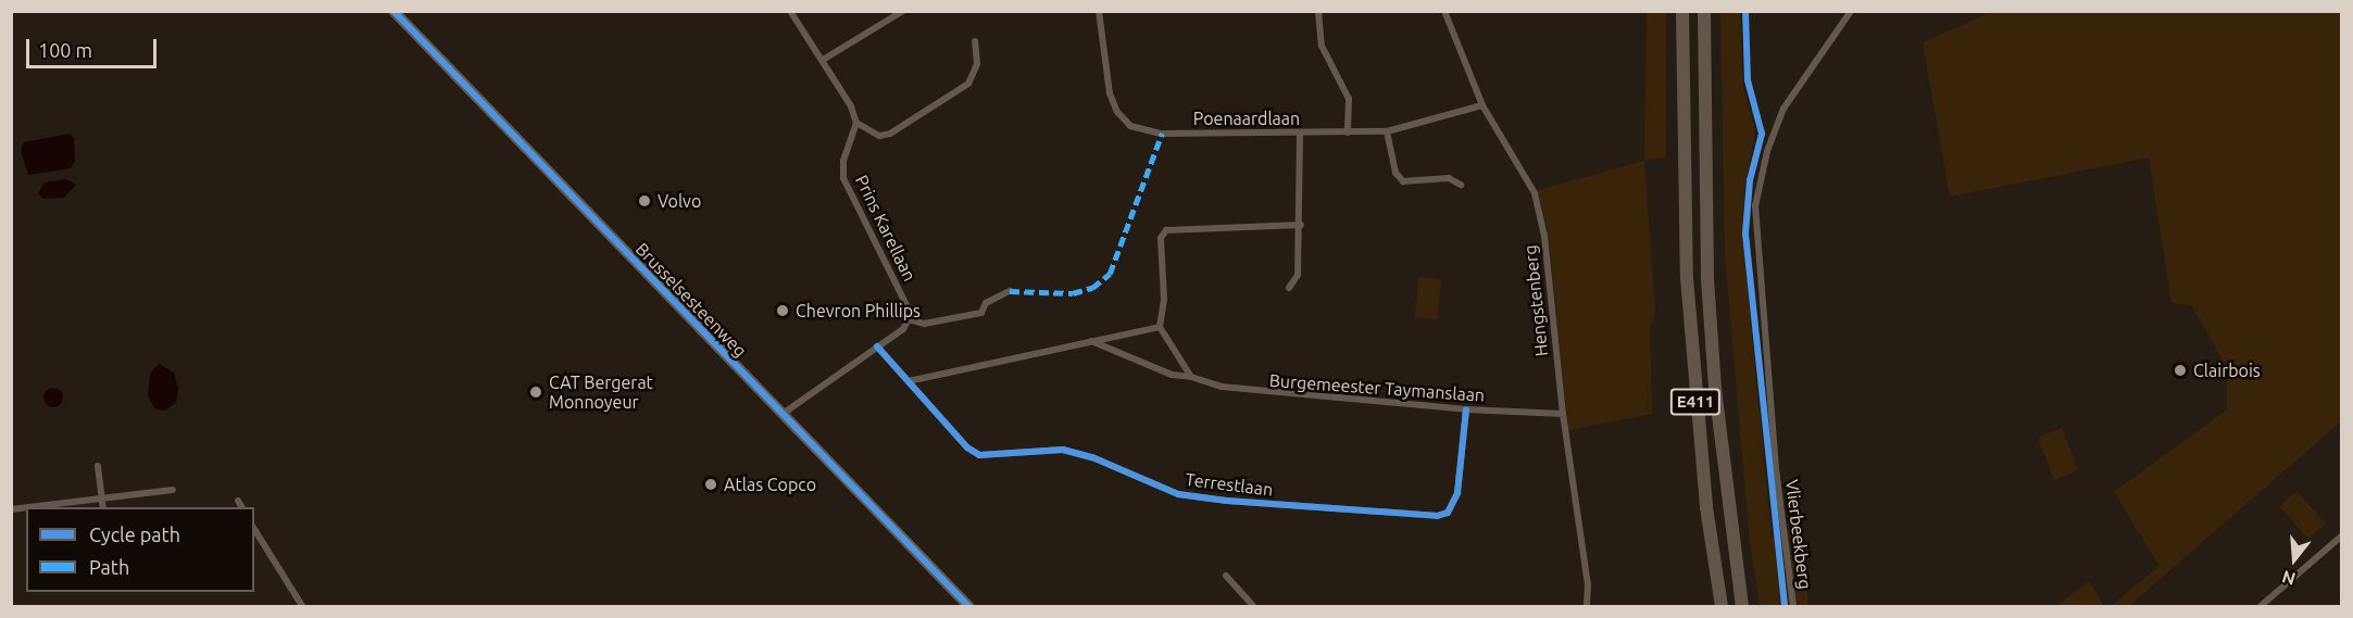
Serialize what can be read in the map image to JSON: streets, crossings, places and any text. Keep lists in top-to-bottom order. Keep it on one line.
{"streets":{"highway":["E411"],"main road":["Brusselsesteenweg"],"street":["Poenaardlaan","Prins Karellaan","Hengstenberg","Burgemeester Taymanslaan","Terrestlaan","Vlierbeekberg"]},"crossings":[["Poenaardlaan","Hengstenberg"],["Hengstenberg","Burgemeester Taymanslaan"],["Burgemeester Taymanslaan","Terrestlaan"]],"places":["Volvo","Chevron Phillips","Clairbois","CAT Bergerat Monnoyeur","Atlas Copco"],"legend":["Cycle path","Path"],"scale_bar":"100 m","north":"bottom"}
